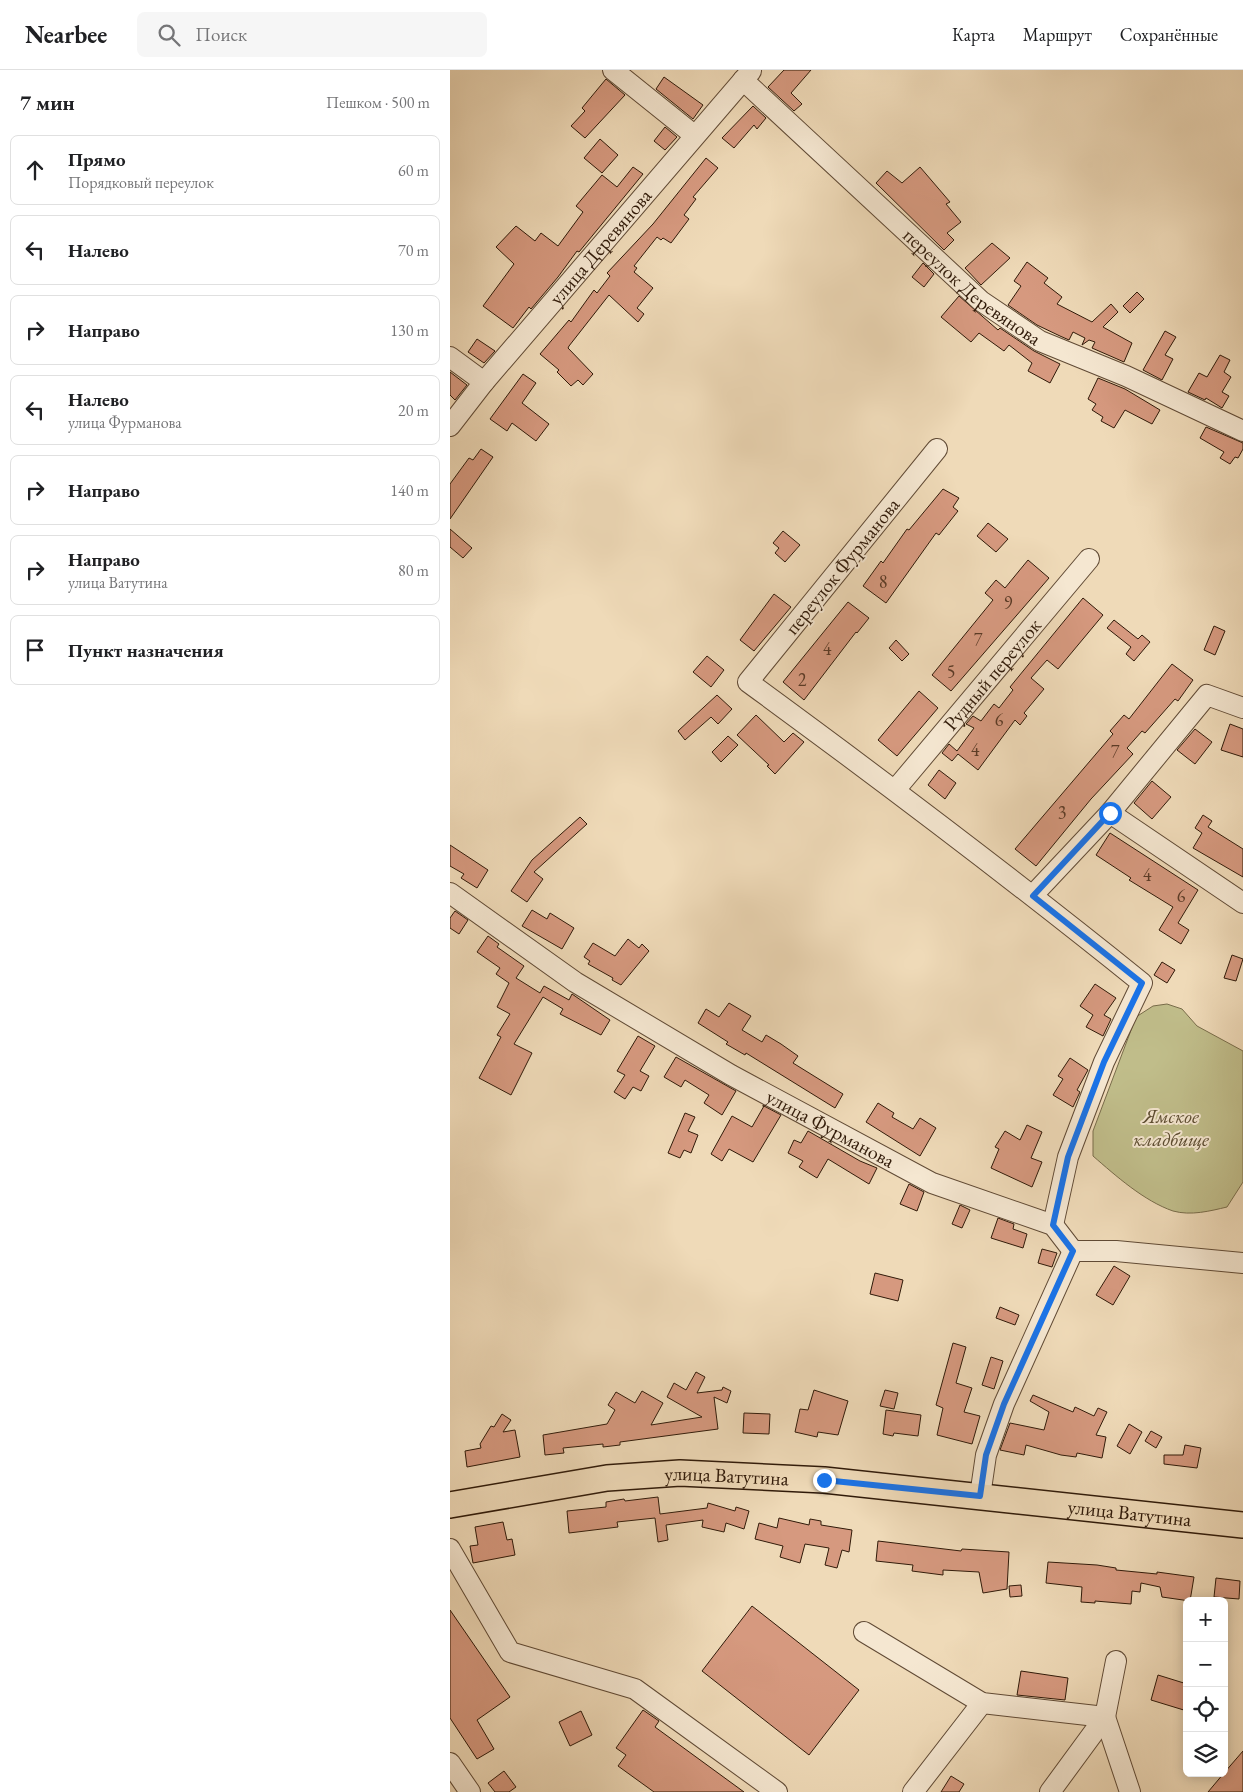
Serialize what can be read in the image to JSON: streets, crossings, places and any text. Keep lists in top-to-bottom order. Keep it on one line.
{"streets":{"main road":["улица Ватутина"],"street":["улица Деревянова","переулок Деревянова","переулок Фурманова","Рудный переулок","улица Фурманова"]},"crossings":[["улица Деревянова","переулок Деревянова"],["переулок Фурманова","Рудный переулок"]],"parks":["Ямское кладбище"],"house_numbers":["8","9","7","4","5","2","6","4","7","3","4","6"],"page":{"header":"Nearbee","search":"Поиск","nav":["Карта","Маршрут","Сохранённые"],"heading":["7 мин","Пешком · 500 m"],"list":[["Прямо","Порядковый переулок","60 m"],["Налево","70 m"],["Направо","130 m"],["Налево","улица Фурманова","20 m"],["Направо","140 m"],["Направо","улица Ватутина","80 m"],"Пункт назначения"],"map_buttons":["+","−"]}}
